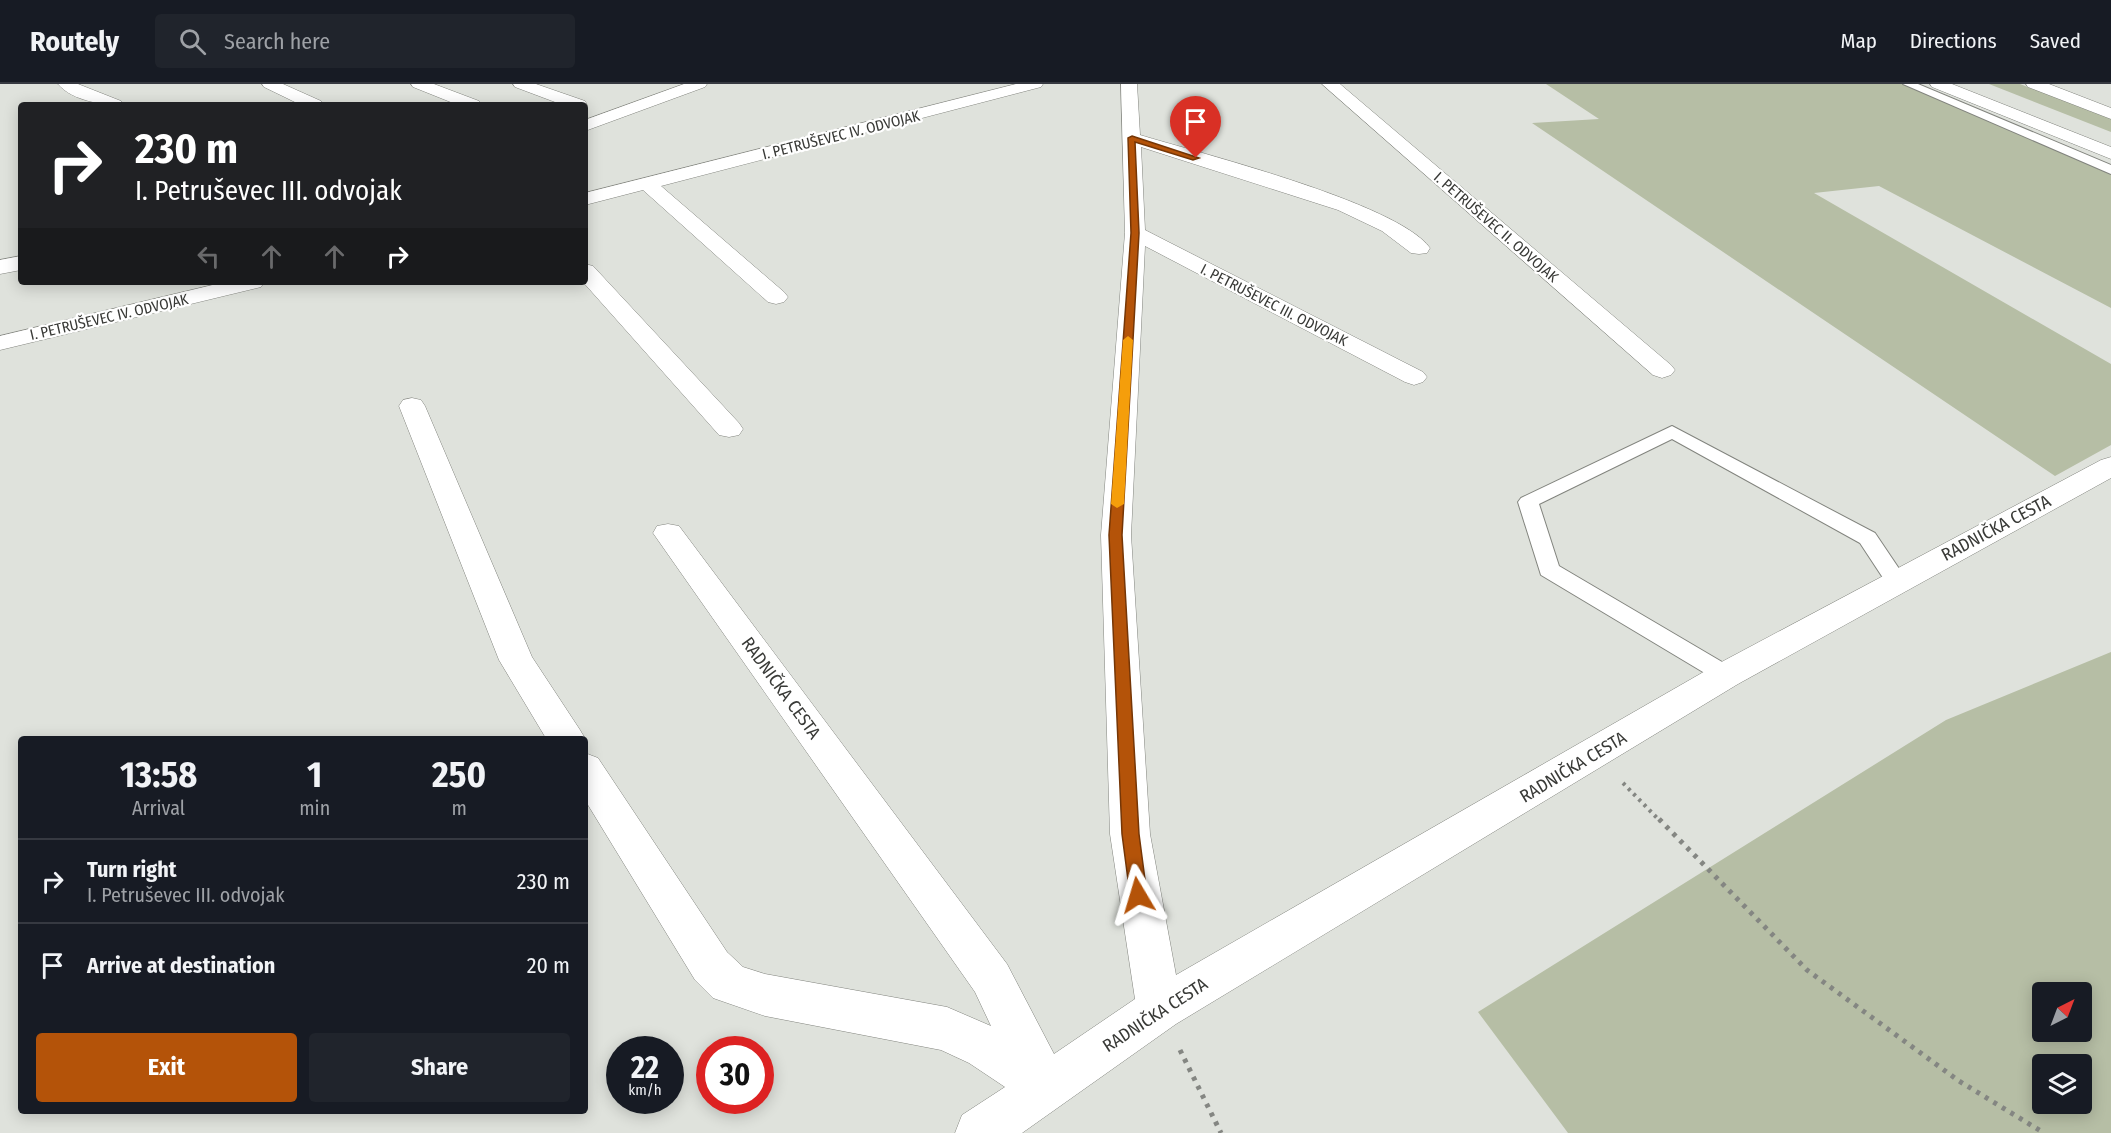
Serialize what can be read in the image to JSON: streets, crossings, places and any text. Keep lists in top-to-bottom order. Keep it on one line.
{"streets":{"street":["I. PETRUŠEVEC IV. ODVOJAK","I. PETRUŠEVEC II. ODVOJAK","I. PETRUŠEVEC III. ODVOJAK","RADNIČKA CESTA"]},"north":"top right","page":{"header":"Routely","search":"Search here","nav":["Map","Directions","Saved"],"turn":["230 m","I. Petruševec III. odvojak"],"eta":["13:58","Arrival","1","min","250","m"],"list":[{"name":"Turn right","note":"I. Petruševec III. odvojak","value":"230 m"},{"name":"Arrive at destination","value":"20 m"}],"buttons":["Exit","Share"],"speed":"22 km/h","limit":"30"}}
